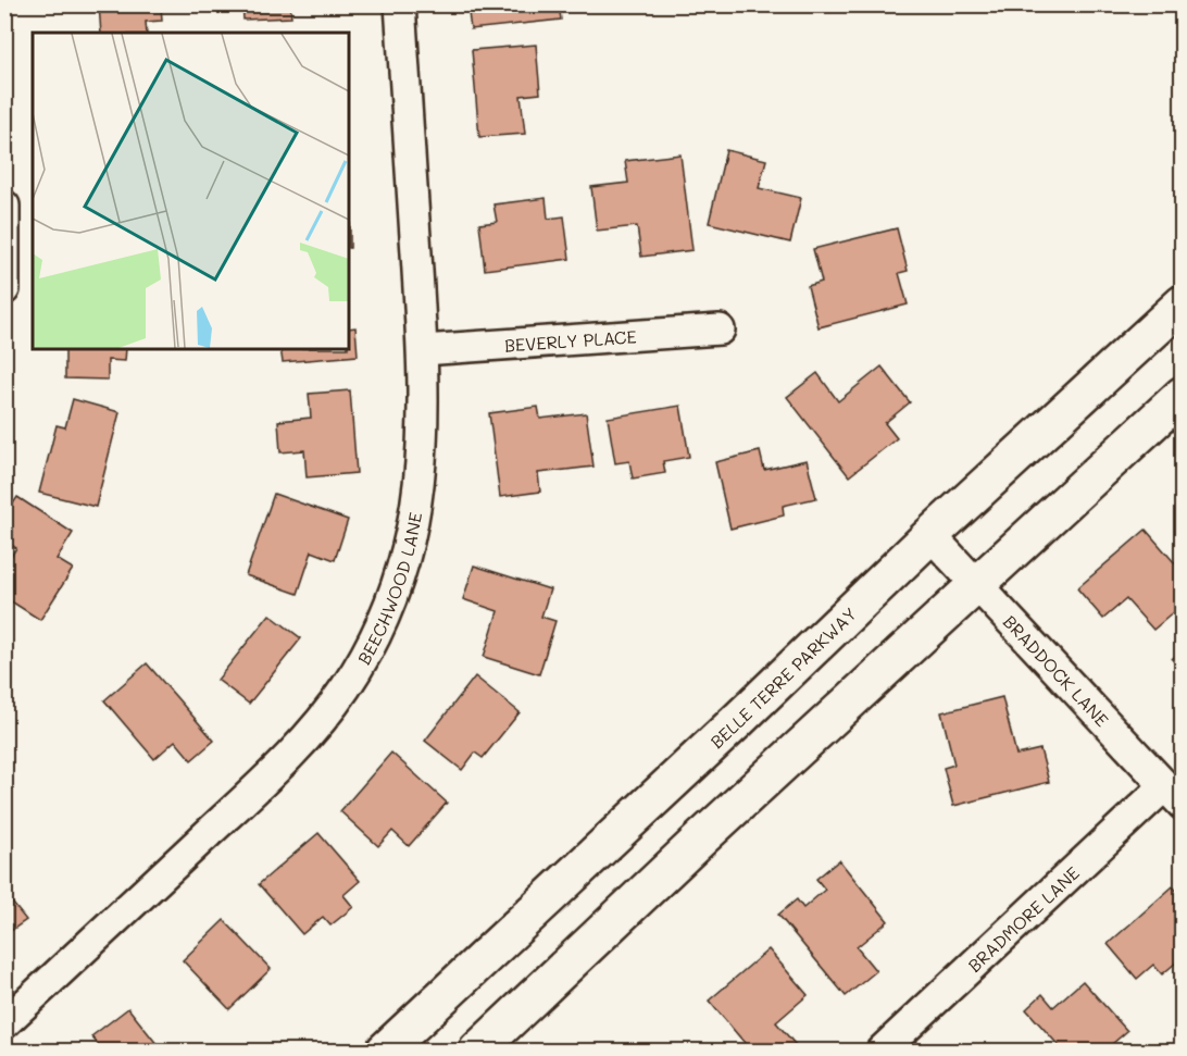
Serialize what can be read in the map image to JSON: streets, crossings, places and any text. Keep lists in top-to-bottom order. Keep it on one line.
{"streets":{"main road":["BELLE TERRE PARKWAY"],"street":["BEVERLY PLACE","BEECHWOOD LANE","BRADDOCK LANE","BRADMORE LANE"]},"crossings":[["BEVERLY PLACE","BEECHWOOD LANE"],["BRADDOCK LANE","BELLE TERRE PARKWAY"],["BRADDOCK LANE","BRADMORE LANE"]]}
